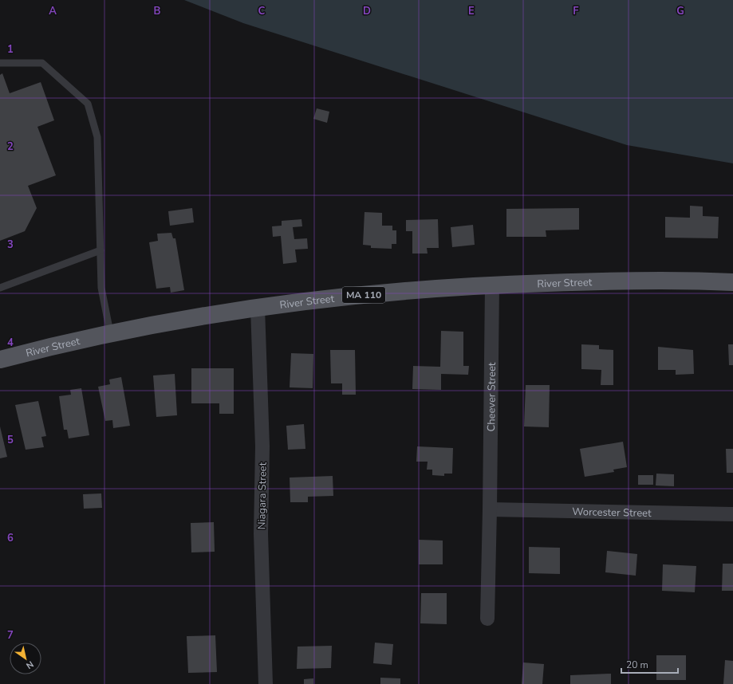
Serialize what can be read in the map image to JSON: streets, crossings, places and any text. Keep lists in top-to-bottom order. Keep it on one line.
{"streets":{"main road":["River Street","MA 110"],"street":["Cheever Street","Niagara Street","Worcester Street"]},"crossings":[["River Street","Cheever Street"],["River Street","Niagara Street"],["Cheever Street","Worcester Street"]],"scale_bar":"20 m","north":"bottom right","grid":{"columns":["A","B","C","D","E","F","G"],"rows":["1","2","3","4","5","6","7"]}}
